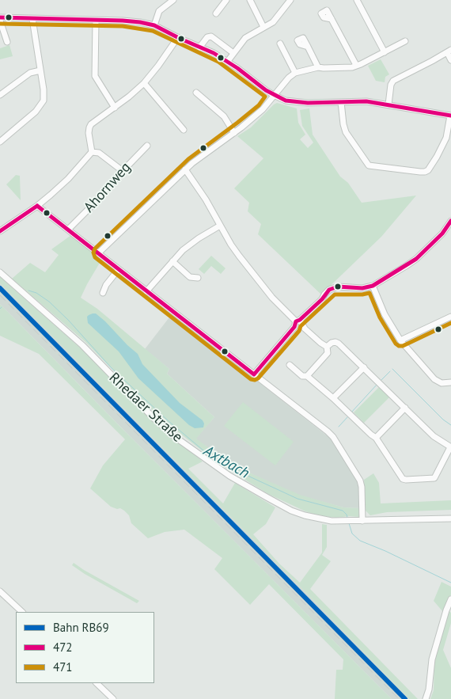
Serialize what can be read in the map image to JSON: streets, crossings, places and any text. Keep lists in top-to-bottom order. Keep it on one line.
{"streets":{"street":["Ahornweg","Rhedaer Straße"]},"water":["Axtbach"],"lines":["transit line 472","transit line 471","rail line RB69"],"legend":["Bahn RB69","472","471"]}
